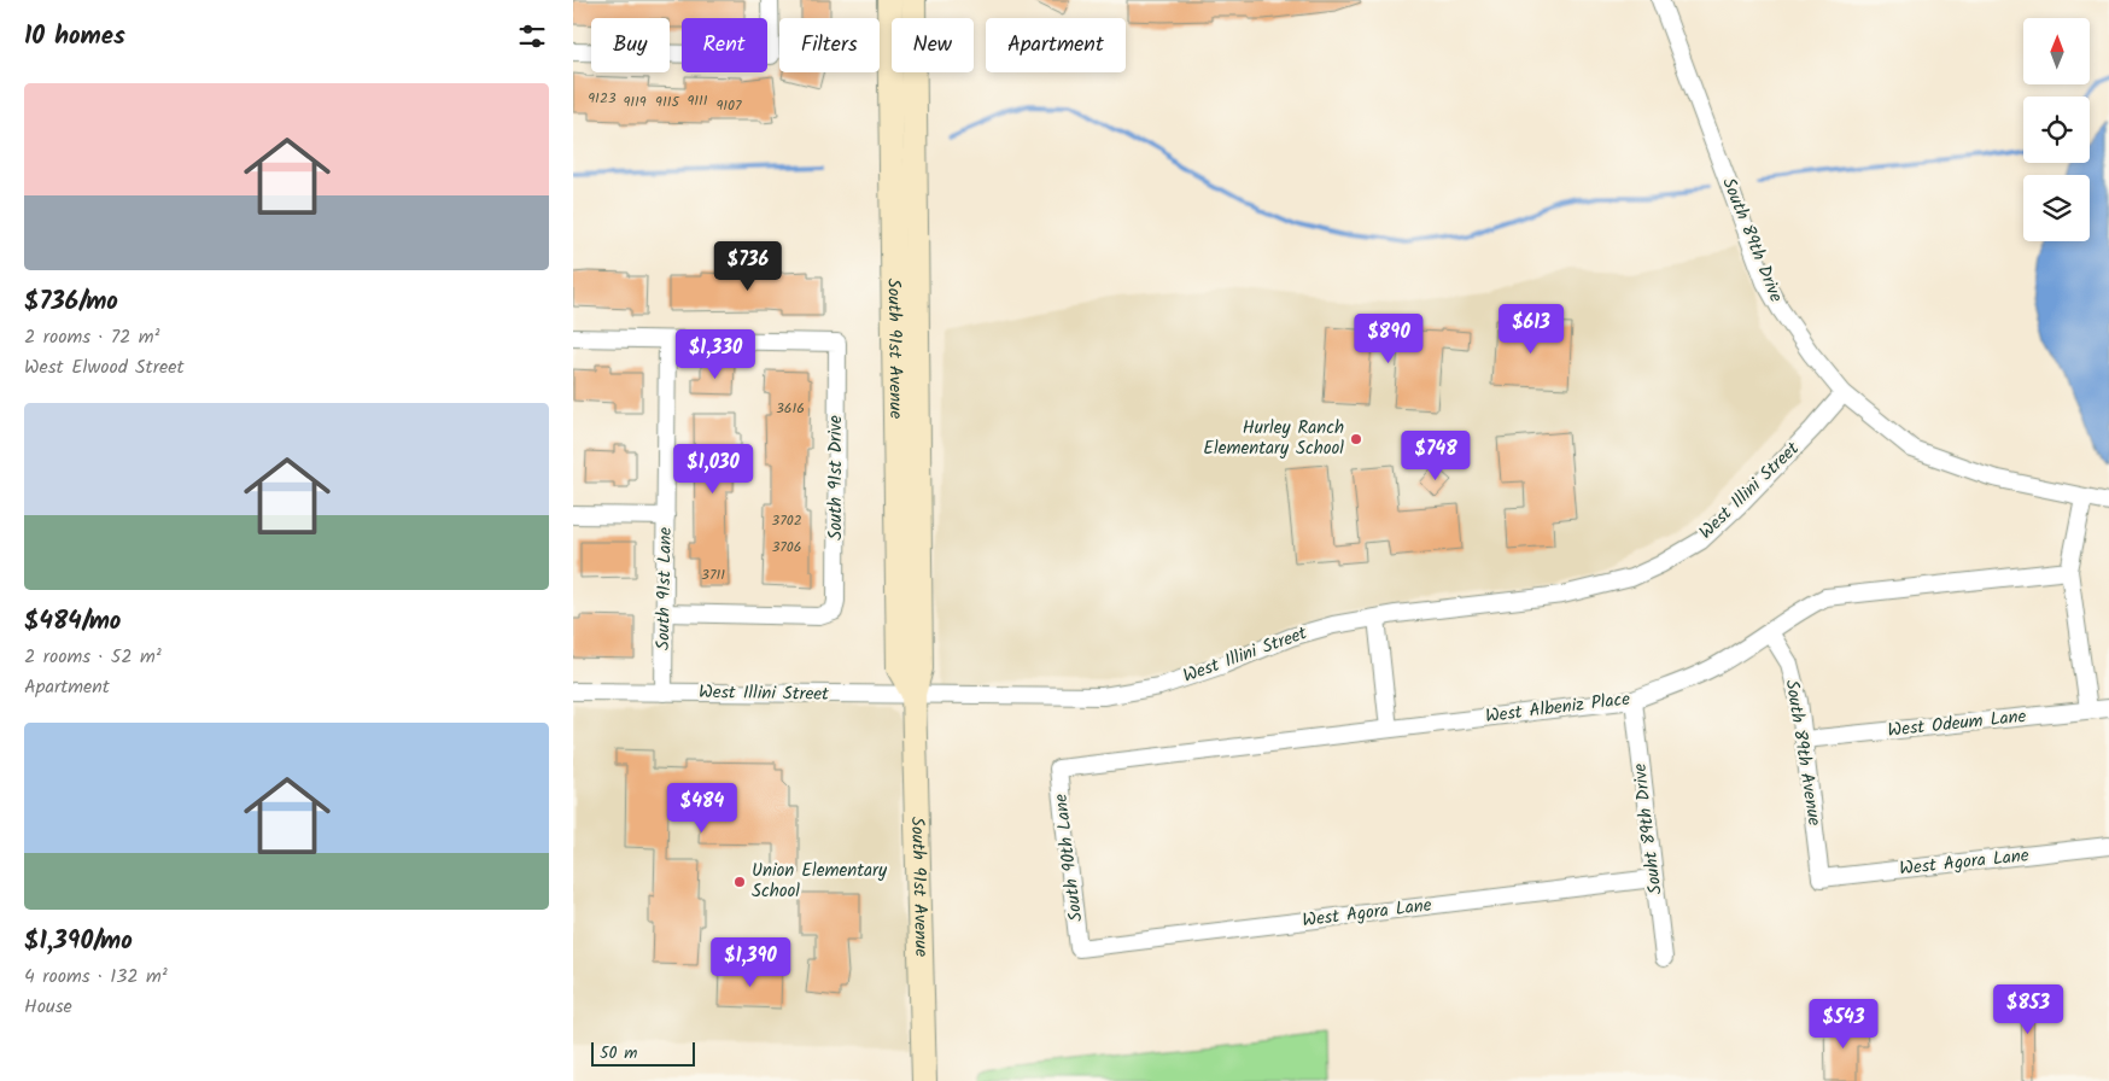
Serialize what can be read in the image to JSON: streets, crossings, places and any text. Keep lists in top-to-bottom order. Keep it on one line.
{"streets":{"main road":["South 91st Avenue"],"street":["South 89th Drive","South 91st Drive","West Illini Street","South 91st Lane","West Albeniz Place","West Odeum Lane","South 89th Avenue","Souht 89th Drive","South 90th Lane","West Agora Lane"]},"crossings":[["South 89th Drive","West Illini Street"],["South 91st Avenue","West Illini Street"],["South 91st Drive","South 91st Lane"],["West Illini Street","South 91st Lane"],["West Albeniz Place","South 89th Avenue"],["West Albeniz Place","Souht 89th Drive"],["West Albeniz Place","South 90th Lane"],["West Odeum Lane","South 89th Avenue"],["South 89th Avenue","West Agora Lane"],["Souht 89th Drive","West Agora Lane"],["South 90th Lane","West Agora Lane"]],"places":["Hurley Ranch Elementary School","Union Elementary School"],"house_numbers":["9123","9111","9119","9115","9107","3616","3702","3706","3711"],"scale_bar":"50 m","north":"top","page":{"heading":"10 homes","chip":["Buy","Rent","Filters","New","Apartment"],"list":[{"name":"$736/mo","note":"2 rooms · 72 m² · West Elwood Street"},{"name":"$484/mo","note":"2 rooms · 52 m² · Apartment"},{"name":"$1,390/mo","note":"4 rooms · 132 m² · House"}],"price":["$736","$613","$890","$1,330","$748","$1,030","$484","$1,390","$853","$543"],"scale":"50 m"}}
